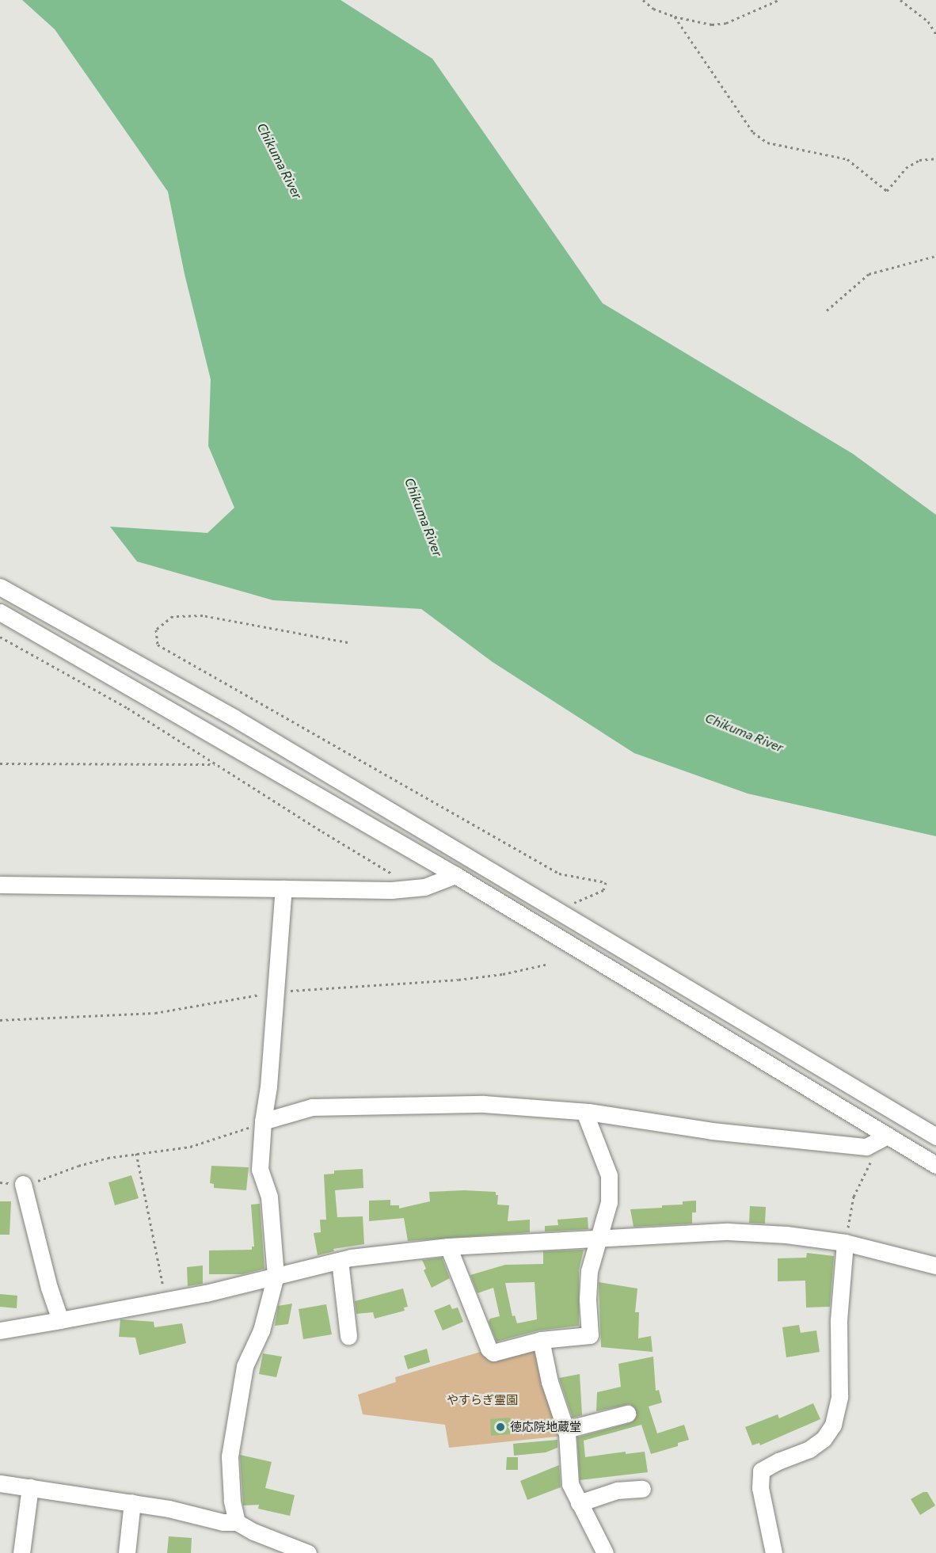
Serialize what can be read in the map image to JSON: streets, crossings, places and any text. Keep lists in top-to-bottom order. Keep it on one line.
{"water":["Chikuma River"],"parks":["やすらぎ霊園"],"places":["徳応院地蔵堂"]}
